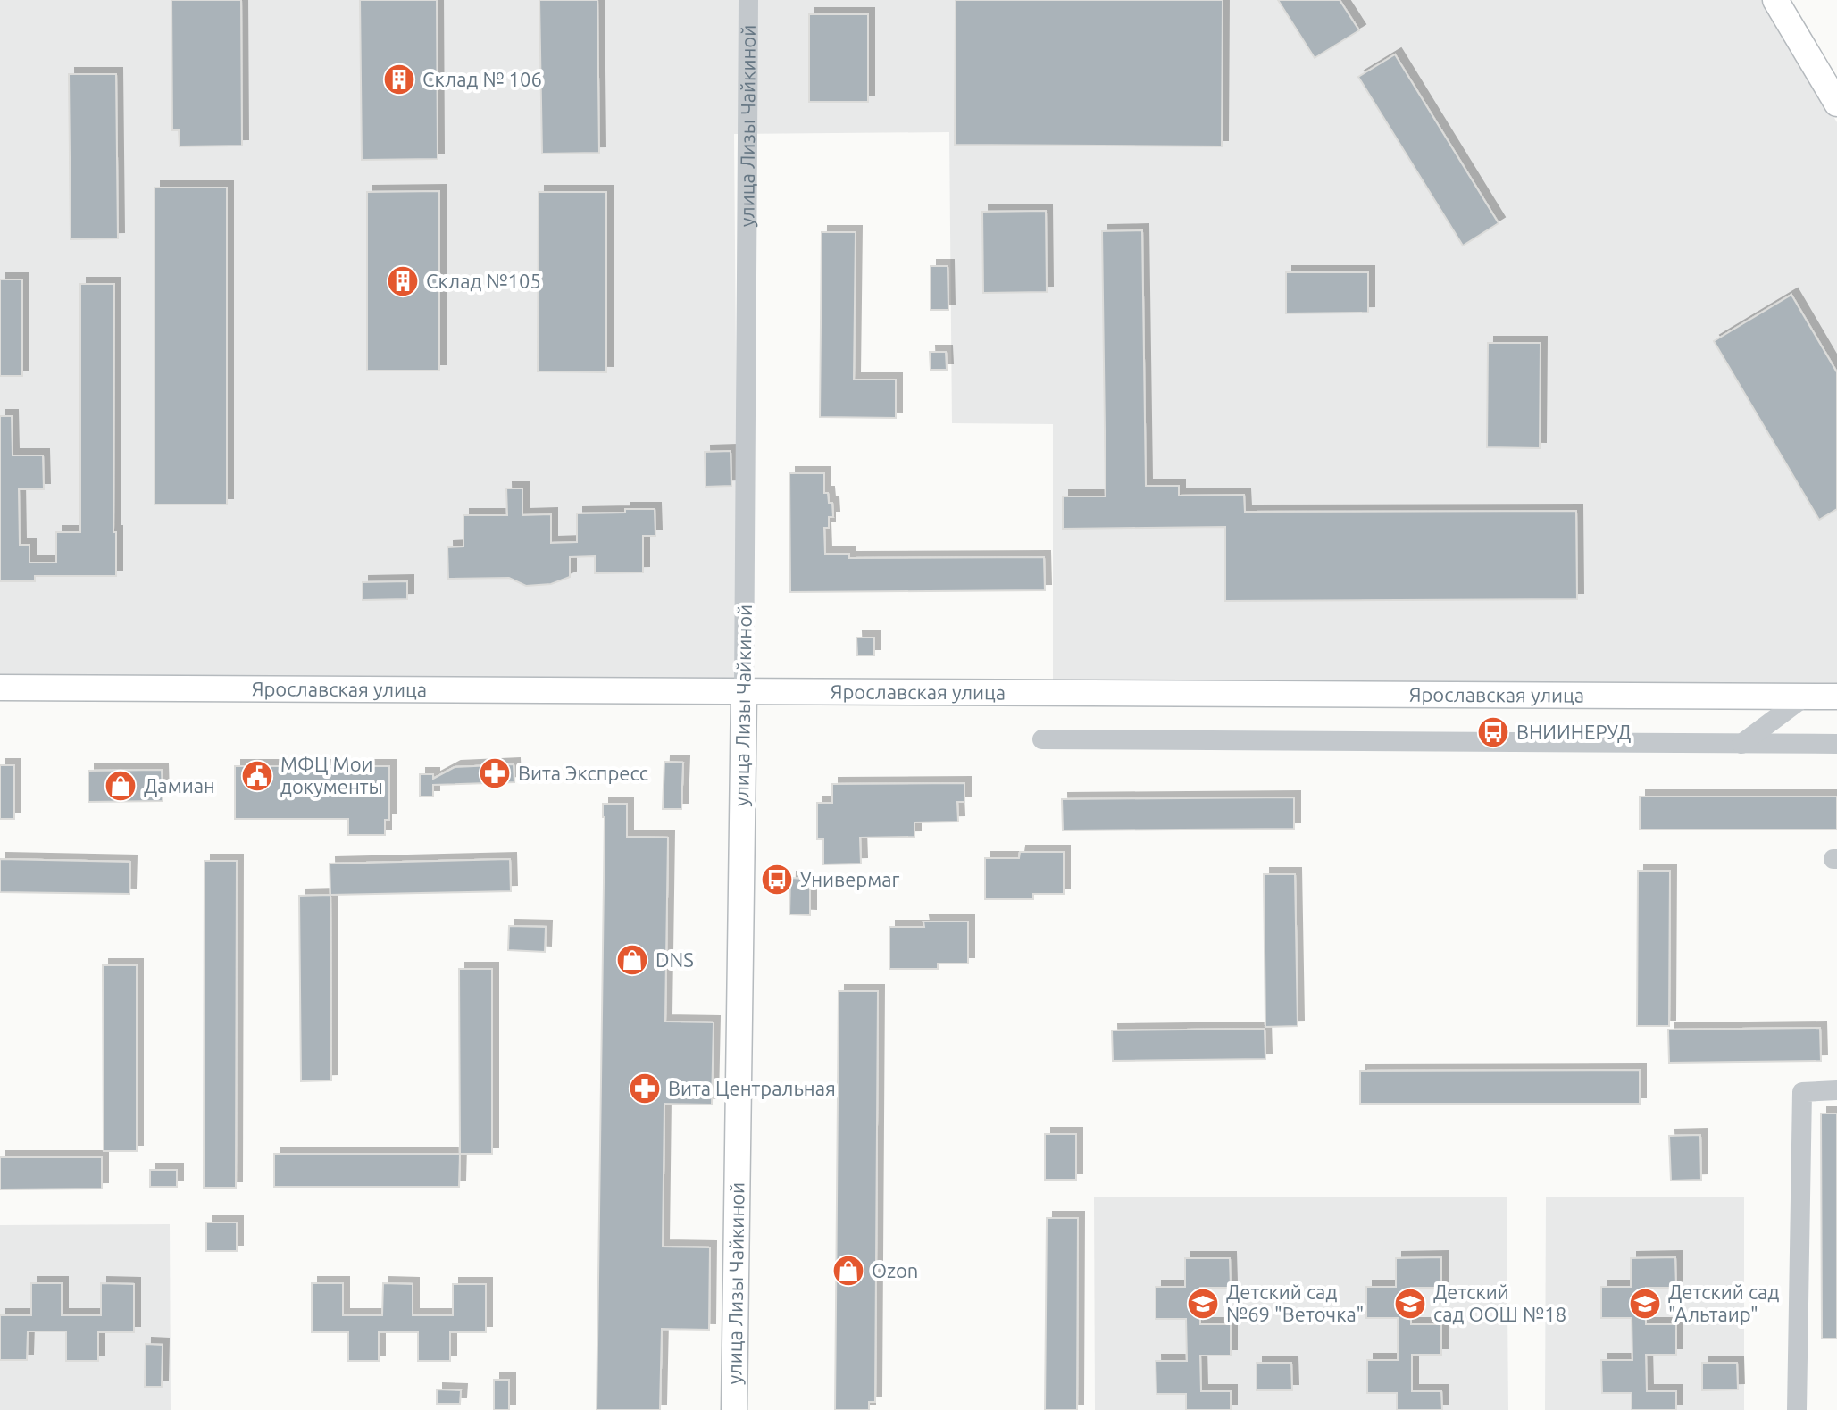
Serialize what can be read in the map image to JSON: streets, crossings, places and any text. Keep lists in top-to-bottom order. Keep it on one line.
{"streets":{"main road":["улица Лизы Чайкиной","Ярославская улица"]},"crossings":[["улица Лизы Чайкиной","Ярославская улица"]],"places":{"building":["Склад № 106","Склад №105"],"bus stop":["ВНИИНЕРУД","Универмаг"],"pharmacy":["Вита Экспресс","Вита Центральная"],"public building":["МФЦ Мои документы"],"shop":["Дамиан","DNS","Ozon"],"school or university":["Детский сад №69 \"Веточка\"","Детский сад ООШ №18","Детский сад \"Альтаир\""]}}
